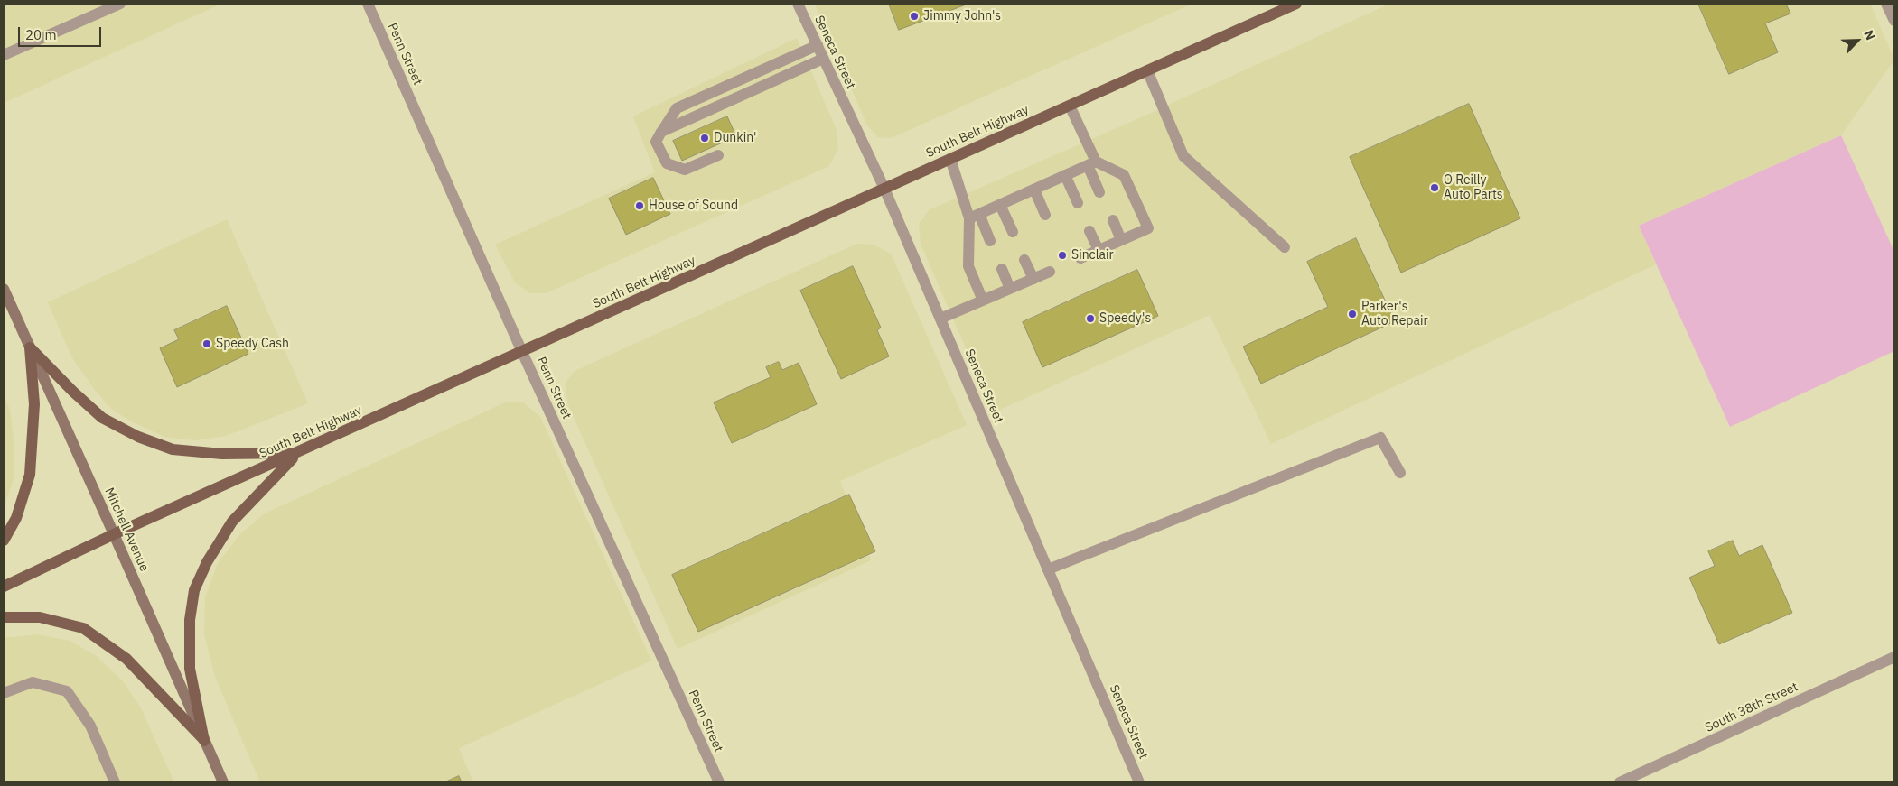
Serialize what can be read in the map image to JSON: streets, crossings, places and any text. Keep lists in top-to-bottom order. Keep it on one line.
{"streets":{"main road":["South Belt Highway"],"street":["Seneca Street","Penn Street","Mitchell Avenue","South 38th Street"]},"crossings":[["Seneca Street","South Belt Highway"],["Penn Street","South Belt Highway"],["South Belt Highway","Mitchell Avenue"]],"places":["Jimmy John's","Dunkin'","O'Reilly Auto Parts","House of Sound","Sinclair","Parker's Auto Repair","Speedy's","Speedy Cash"],"scale_bar":"20 m","north":"top right"}
